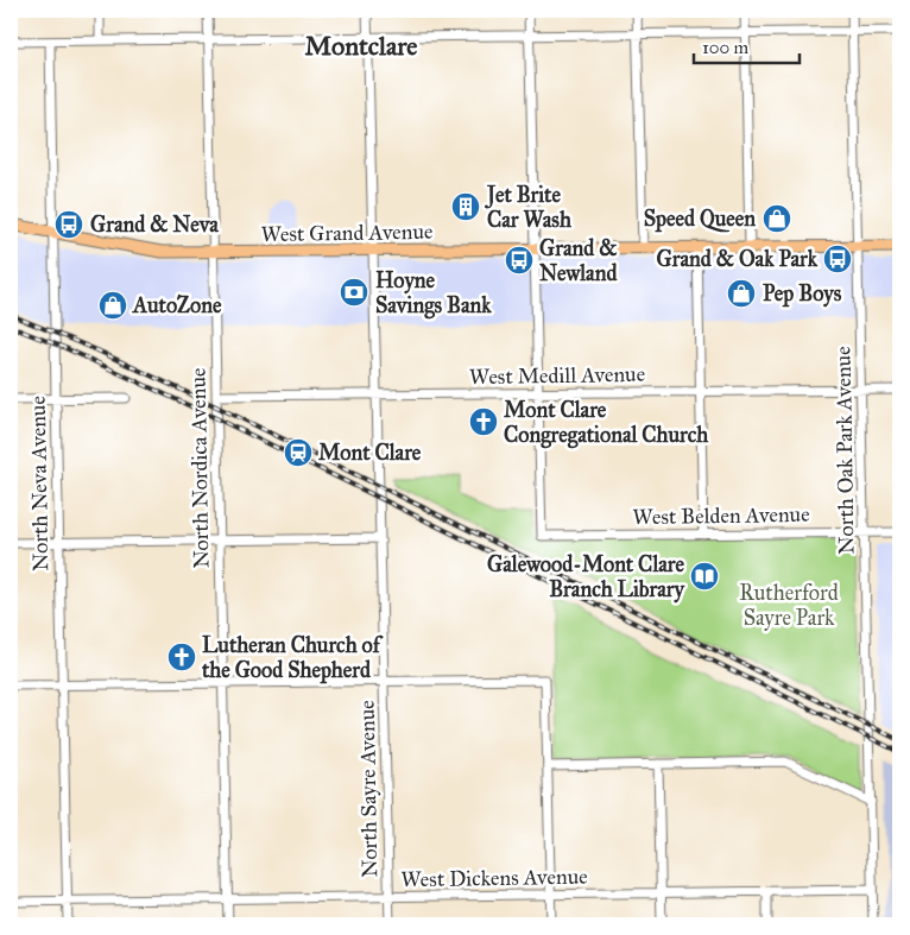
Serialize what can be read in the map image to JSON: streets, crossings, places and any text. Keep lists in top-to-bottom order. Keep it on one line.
{"streets":{"main road":["West Grand Avenue"],"street":["West Medill Avenue","North Oak Park Avenue","North Nordica Avenue","North Neva Avenue","West Belden Avenue","North Sayre Avenue","West Dickens Avenue"]},"crossings":[["West Grand Avenue","North Oak Park Avenue"],["West Grand Avenue","North Nordica Avenue"],["West Grand Avenue","North Neva Avenue"],["West Grand Avenue","North Sayre Avenue"],["West Medill Avenue","North Oak Park Avenue"],["West Medill Avenue","North Nordica Avenue"],["West Medill Avenue","West Belden Avenue"],["West Medill Avenue","North Sayre Avenue"],["North Oak Park Avenue","West Belden Avenue"],["North Oak Park Avenue","West Dickens Avenue"],["North Nordica Avenue","West Dickens Avenue"],["North Neva Avenue","West Dickens Avenue"],["North Sayre Avenue","West Dickens Avenue"]],"districts":["Montclare"],"parks":["Rutherford Sayre Park"],"places":{"building":["Jet Brite Car Wash"],"shop":["Speed Queen","Pep Boys","AutoZone"],"bus stop":["Grand & Neva","Grand & Oak Park","Grand & Newland"],"bank":["Hoyne Savings Bank"],"church":["Mont Clare Congregational Church","Lutheran Church of the Good Shepherd"],"station":["Mont Clare"],"library":["Galewood-Mont Clare Branch Library"]},"scale_bar":"100 m"}
